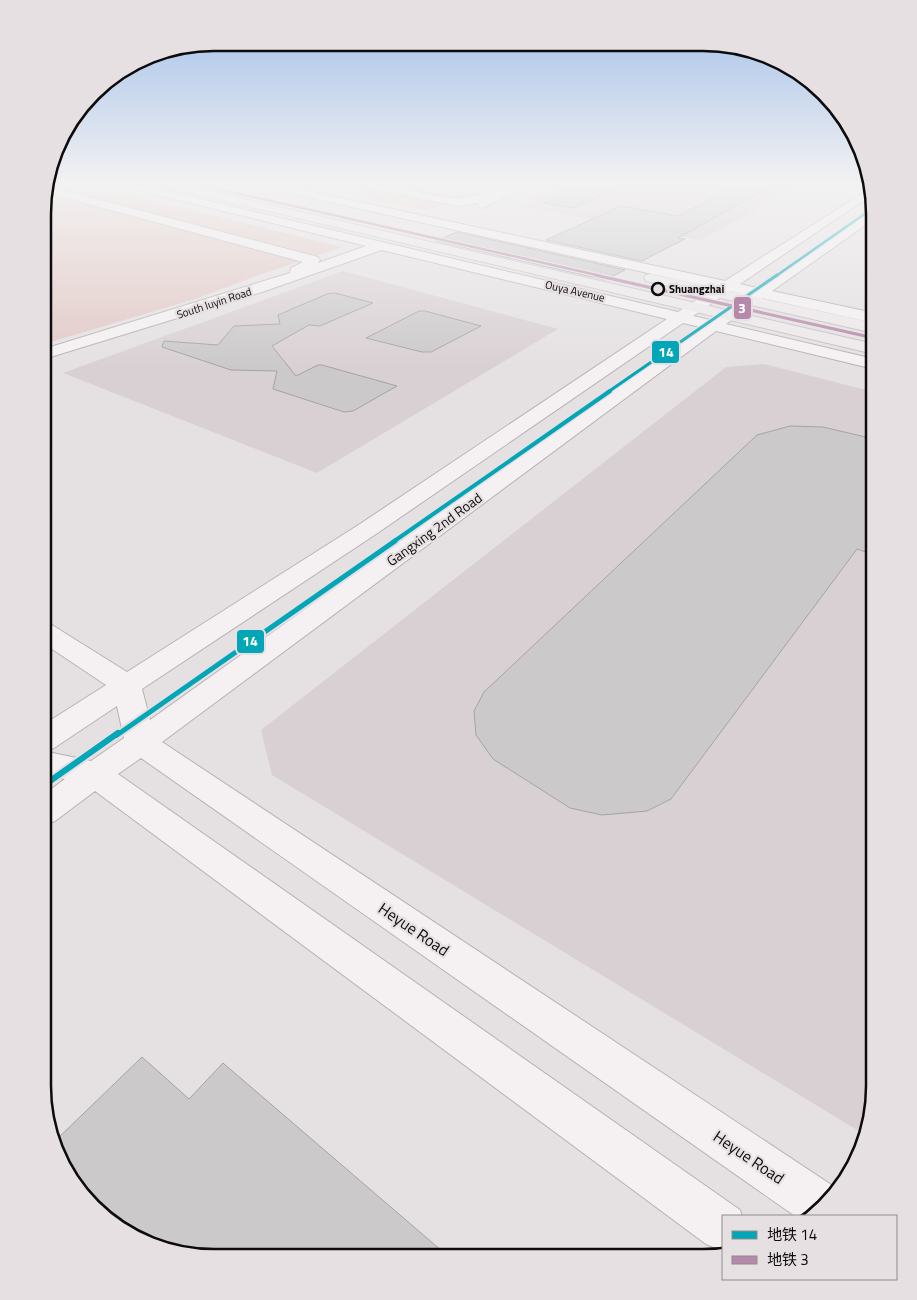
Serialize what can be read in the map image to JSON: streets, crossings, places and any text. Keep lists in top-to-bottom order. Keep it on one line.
{"streets":{"main road":["Ouya Avenue"],"street":["South luyin Road","Gangxing 2nd Road","Heyue Road"]},"crossings":[["Ouya Avenue","Gangxing 2nd Road"],["Gangxing 2nd Road","Heyue Road"]],"places":["Shuangzhai"],"lines":["metro line 14","metro line 3"],"legend":["地铁 14","地铁 3"]}
